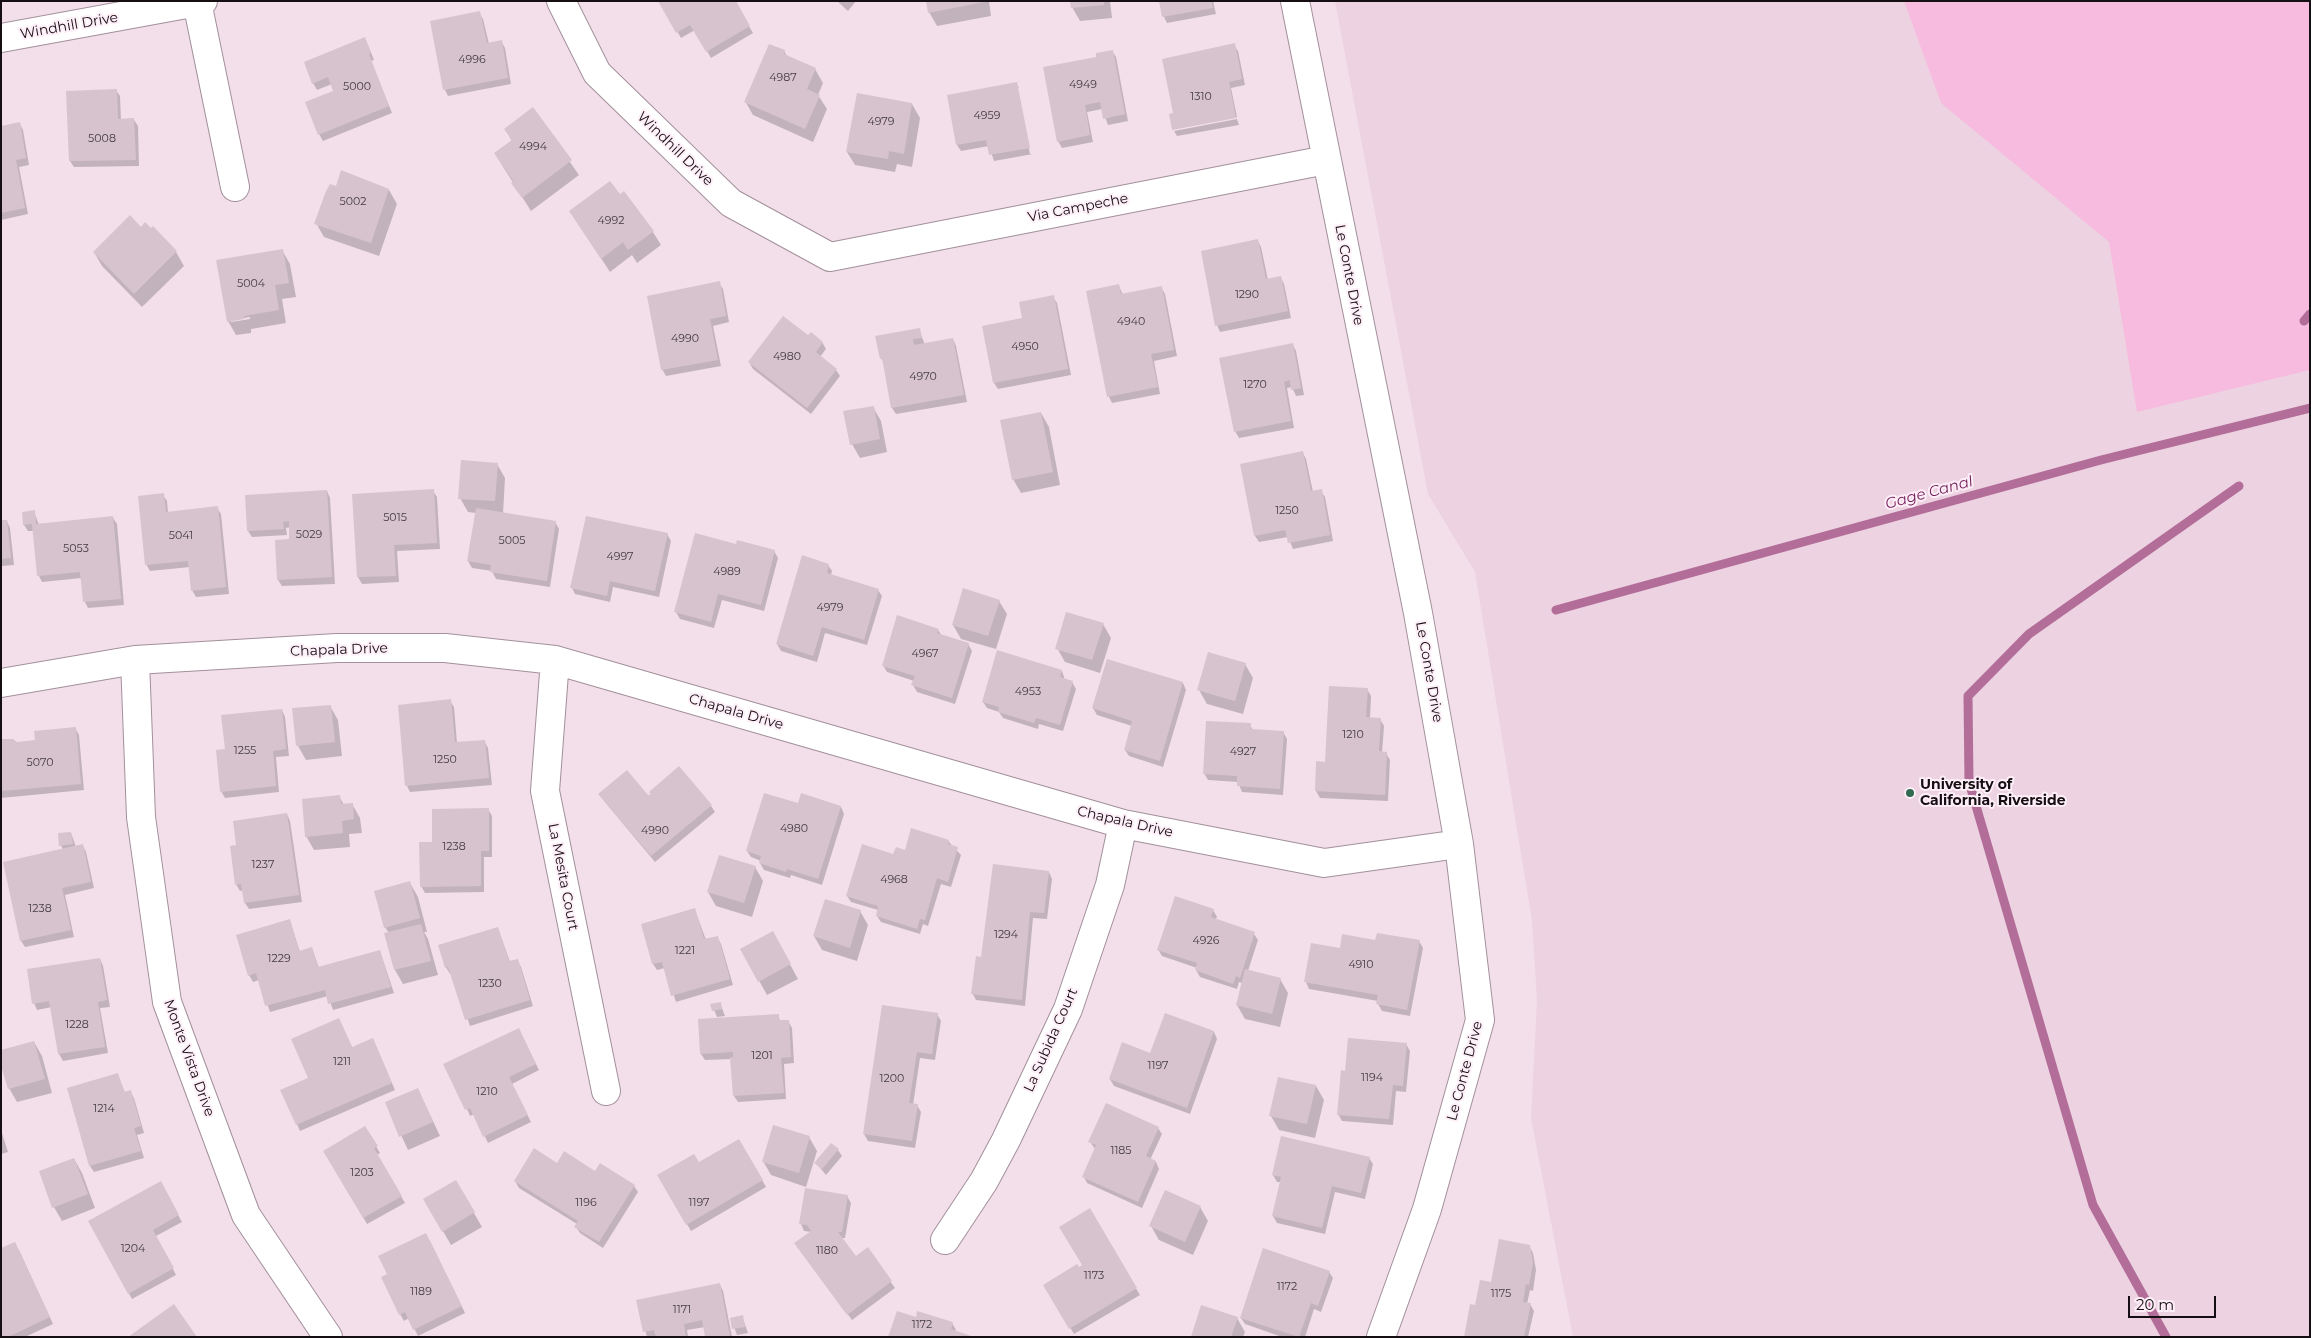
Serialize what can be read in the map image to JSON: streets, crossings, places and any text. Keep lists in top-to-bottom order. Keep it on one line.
{"streets":{"street":["Windhill Drive","Via Campeche","Le Conte Drive","Chapala Drive","La Mesita Court","La Subida Court","Monte Vista Drive"]},"crossings":[["Windhill Drive","Via Campeche"],["Via Campeche","Le Conte Drive"],["Le Conte Drive","Chapala Drive"],["Chapala Drive","La Mesita Court"],["Chapala Drive","La Subida Court"],["Chapala Drive","Monte Vista Drive"]],"water":["Gage Canal"],"places":["University of California, Riverside"],"house_numbers":["4996","4987","4949","5000","1310","4959","4979","5008","4994","5002","4992","5004","1290","4940","4990","4950","4980","4970","1270","1250","5015","5029","5041","5005","5053","4997","4989","4979","4967","4953","1210","1255","4927","1250","5070","4980","4990","1238","1237","4968","1238","1294","4926","1221","1229","4910","1230","1228","1201","1211","1197","1194","1200","1210","1214","1185","1203","1196","1197","1204","1180","1173","1172","1189","1175","1171","1172"],"scale_bar":"20 m"}
